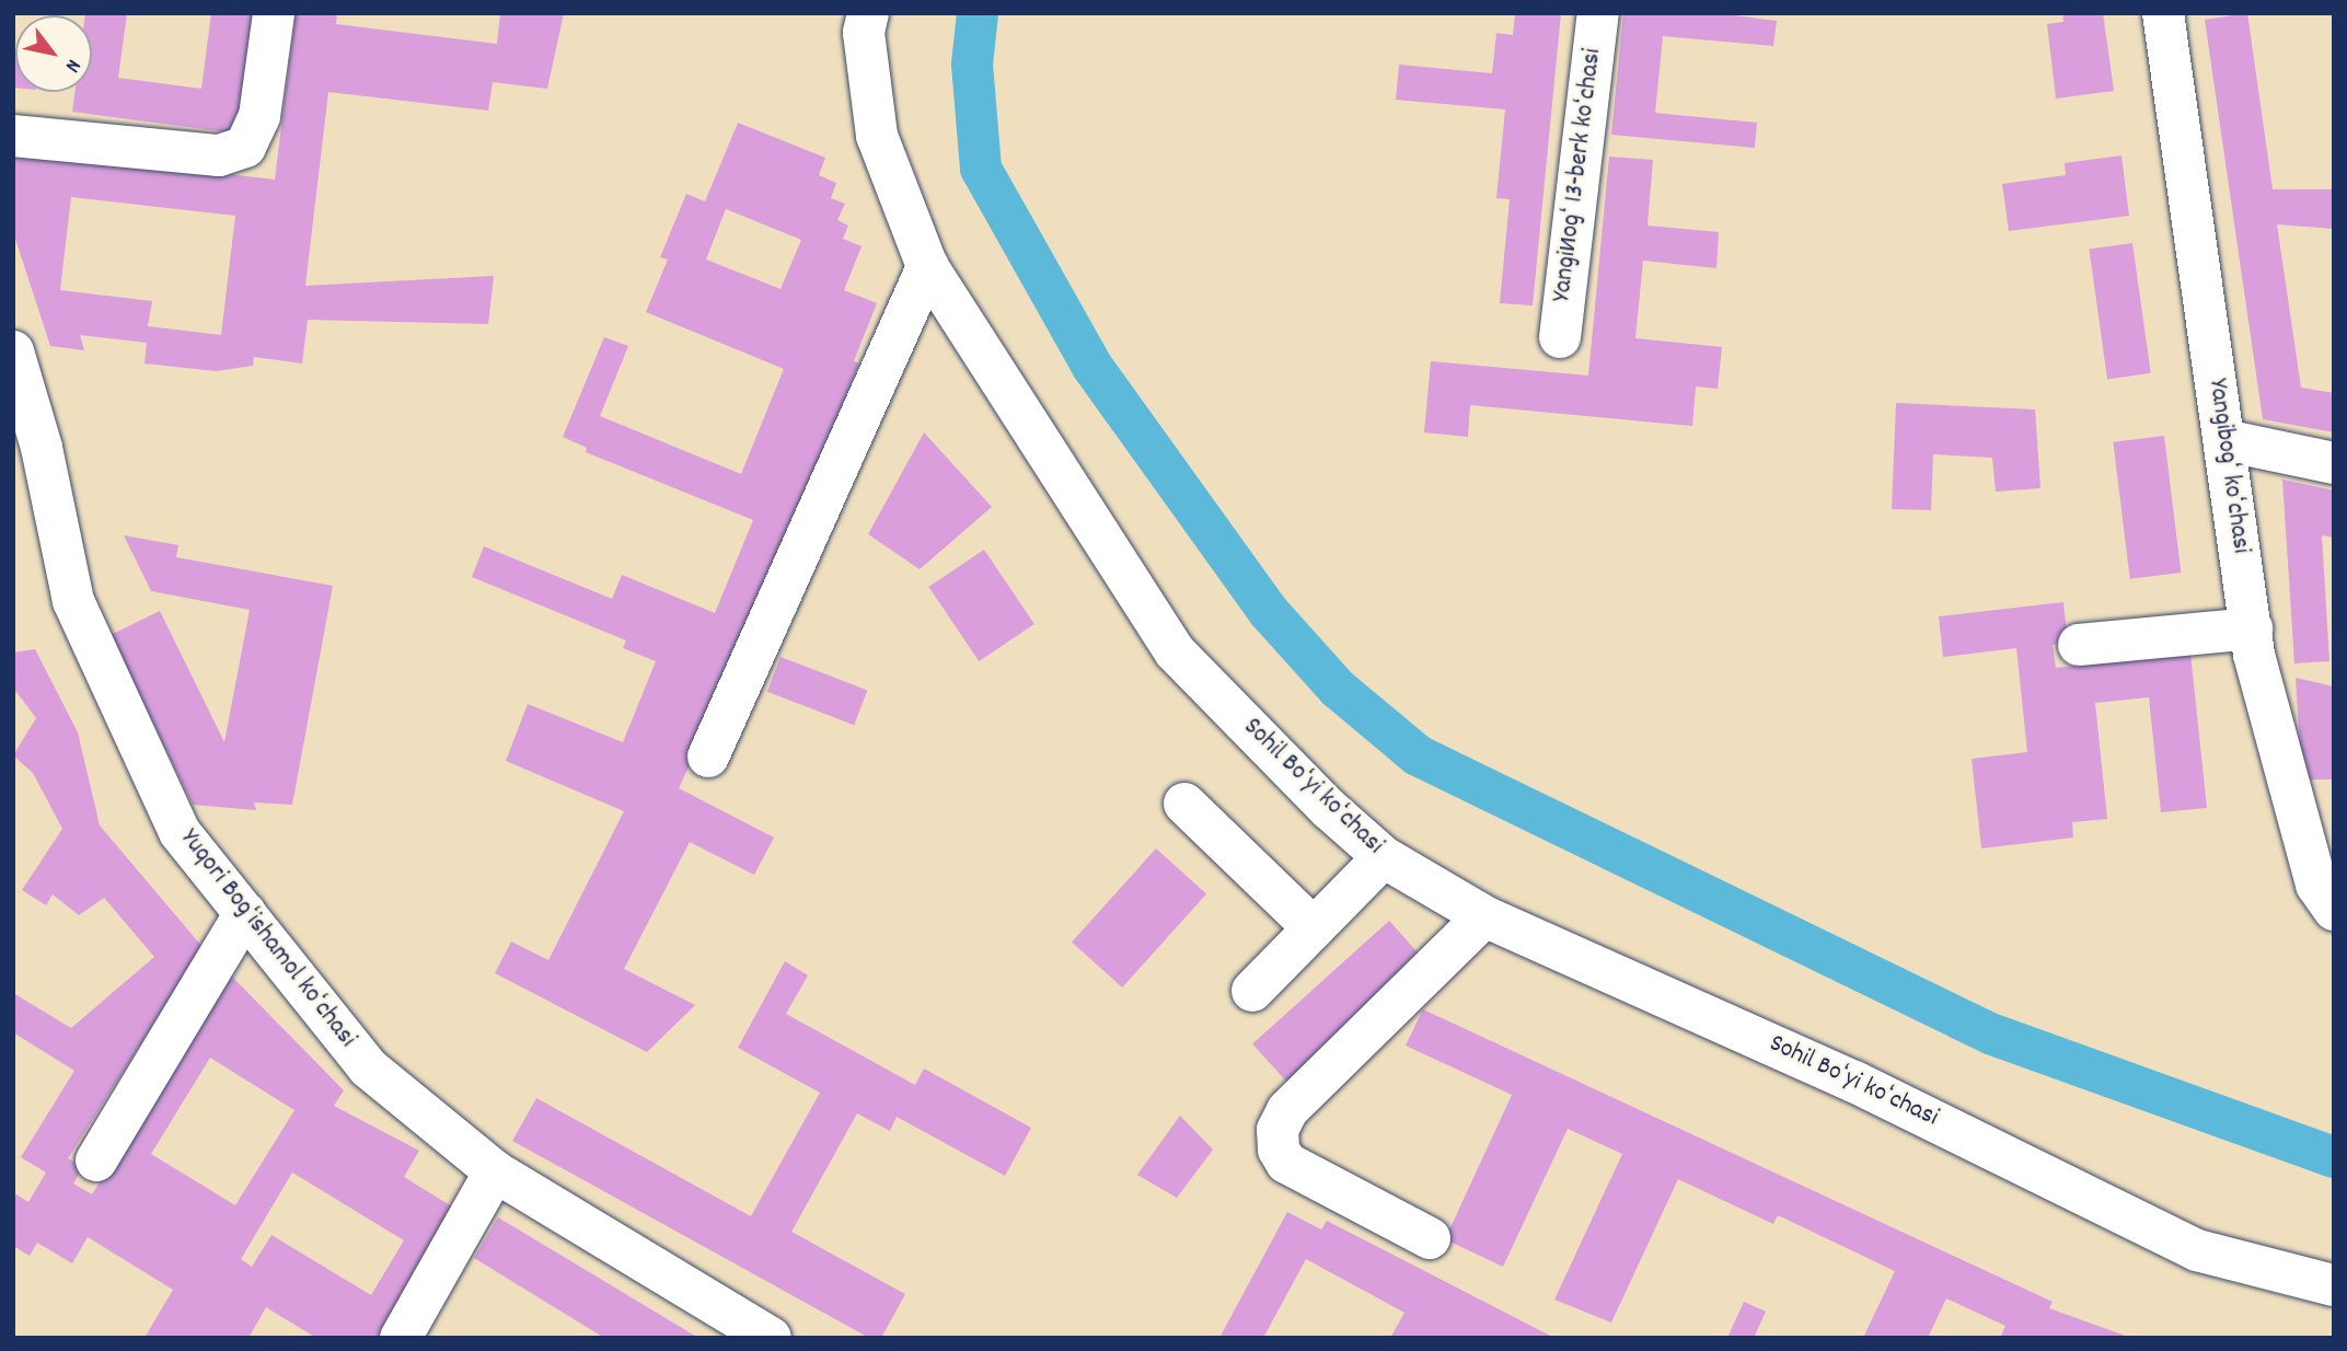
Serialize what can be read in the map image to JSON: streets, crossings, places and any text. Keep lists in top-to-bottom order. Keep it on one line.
{"streets":{"street":["Yangiиogʻ 13-berk koʻchasi","Yangibogʻ koʻchasi","Sohil Boʻyi koʻchasi","Yuqori Bogʻishamol koʻchasi"]},"north":"bottom right"}
